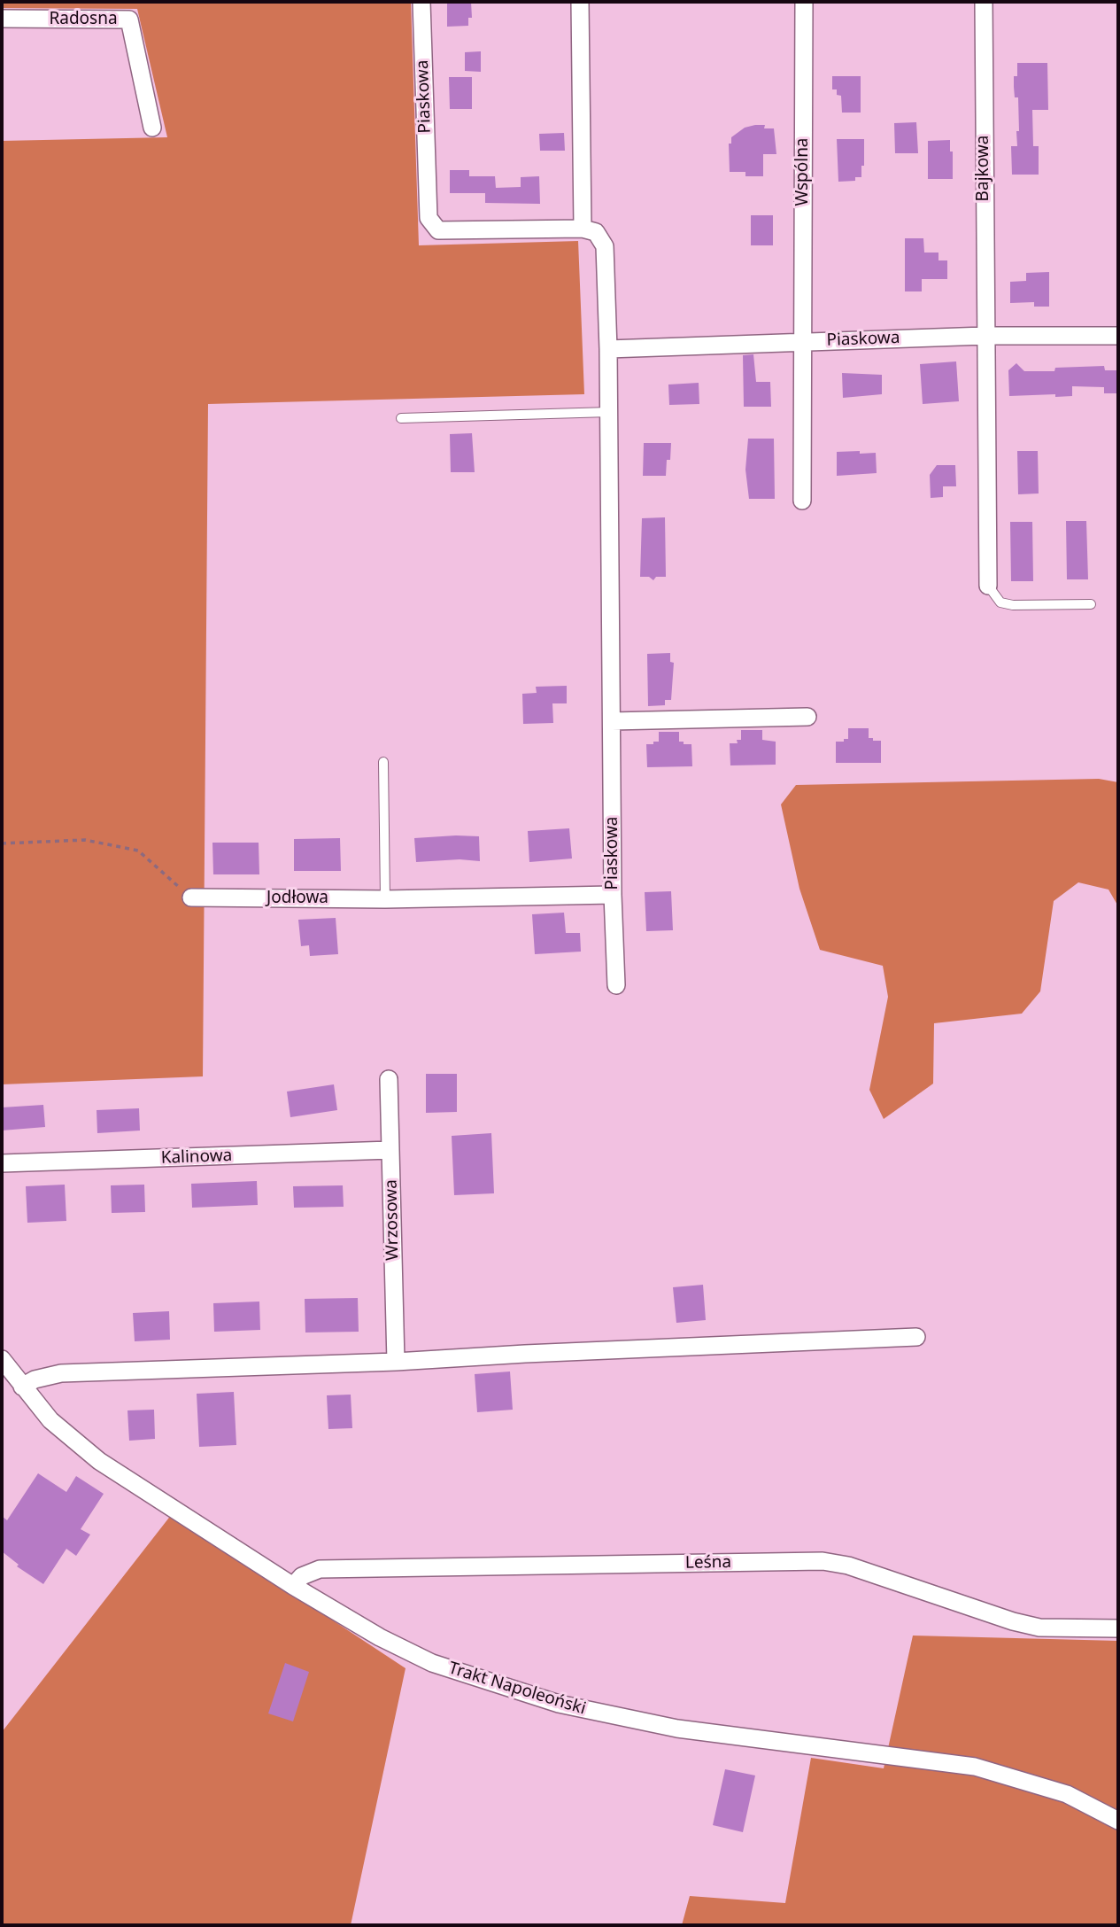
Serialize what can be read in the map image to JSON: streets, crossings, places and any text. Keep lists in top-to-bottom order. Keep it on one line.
{"streets":{"street":["Radosna","Piaskowa","Bajkowa","Wspólna","Jodłowa","Kalinowa","Wrzosowa","Leśna","Trakt Napoleoński"]},"crossings":[["Piaskowa","Bajkowa"],["Piaskowa","Wspólna"],["Piaskowa","Jodłowa"],["Kalinowa","Wrzosowa"],["Leśna","Trakt Napoleoński"]]}
